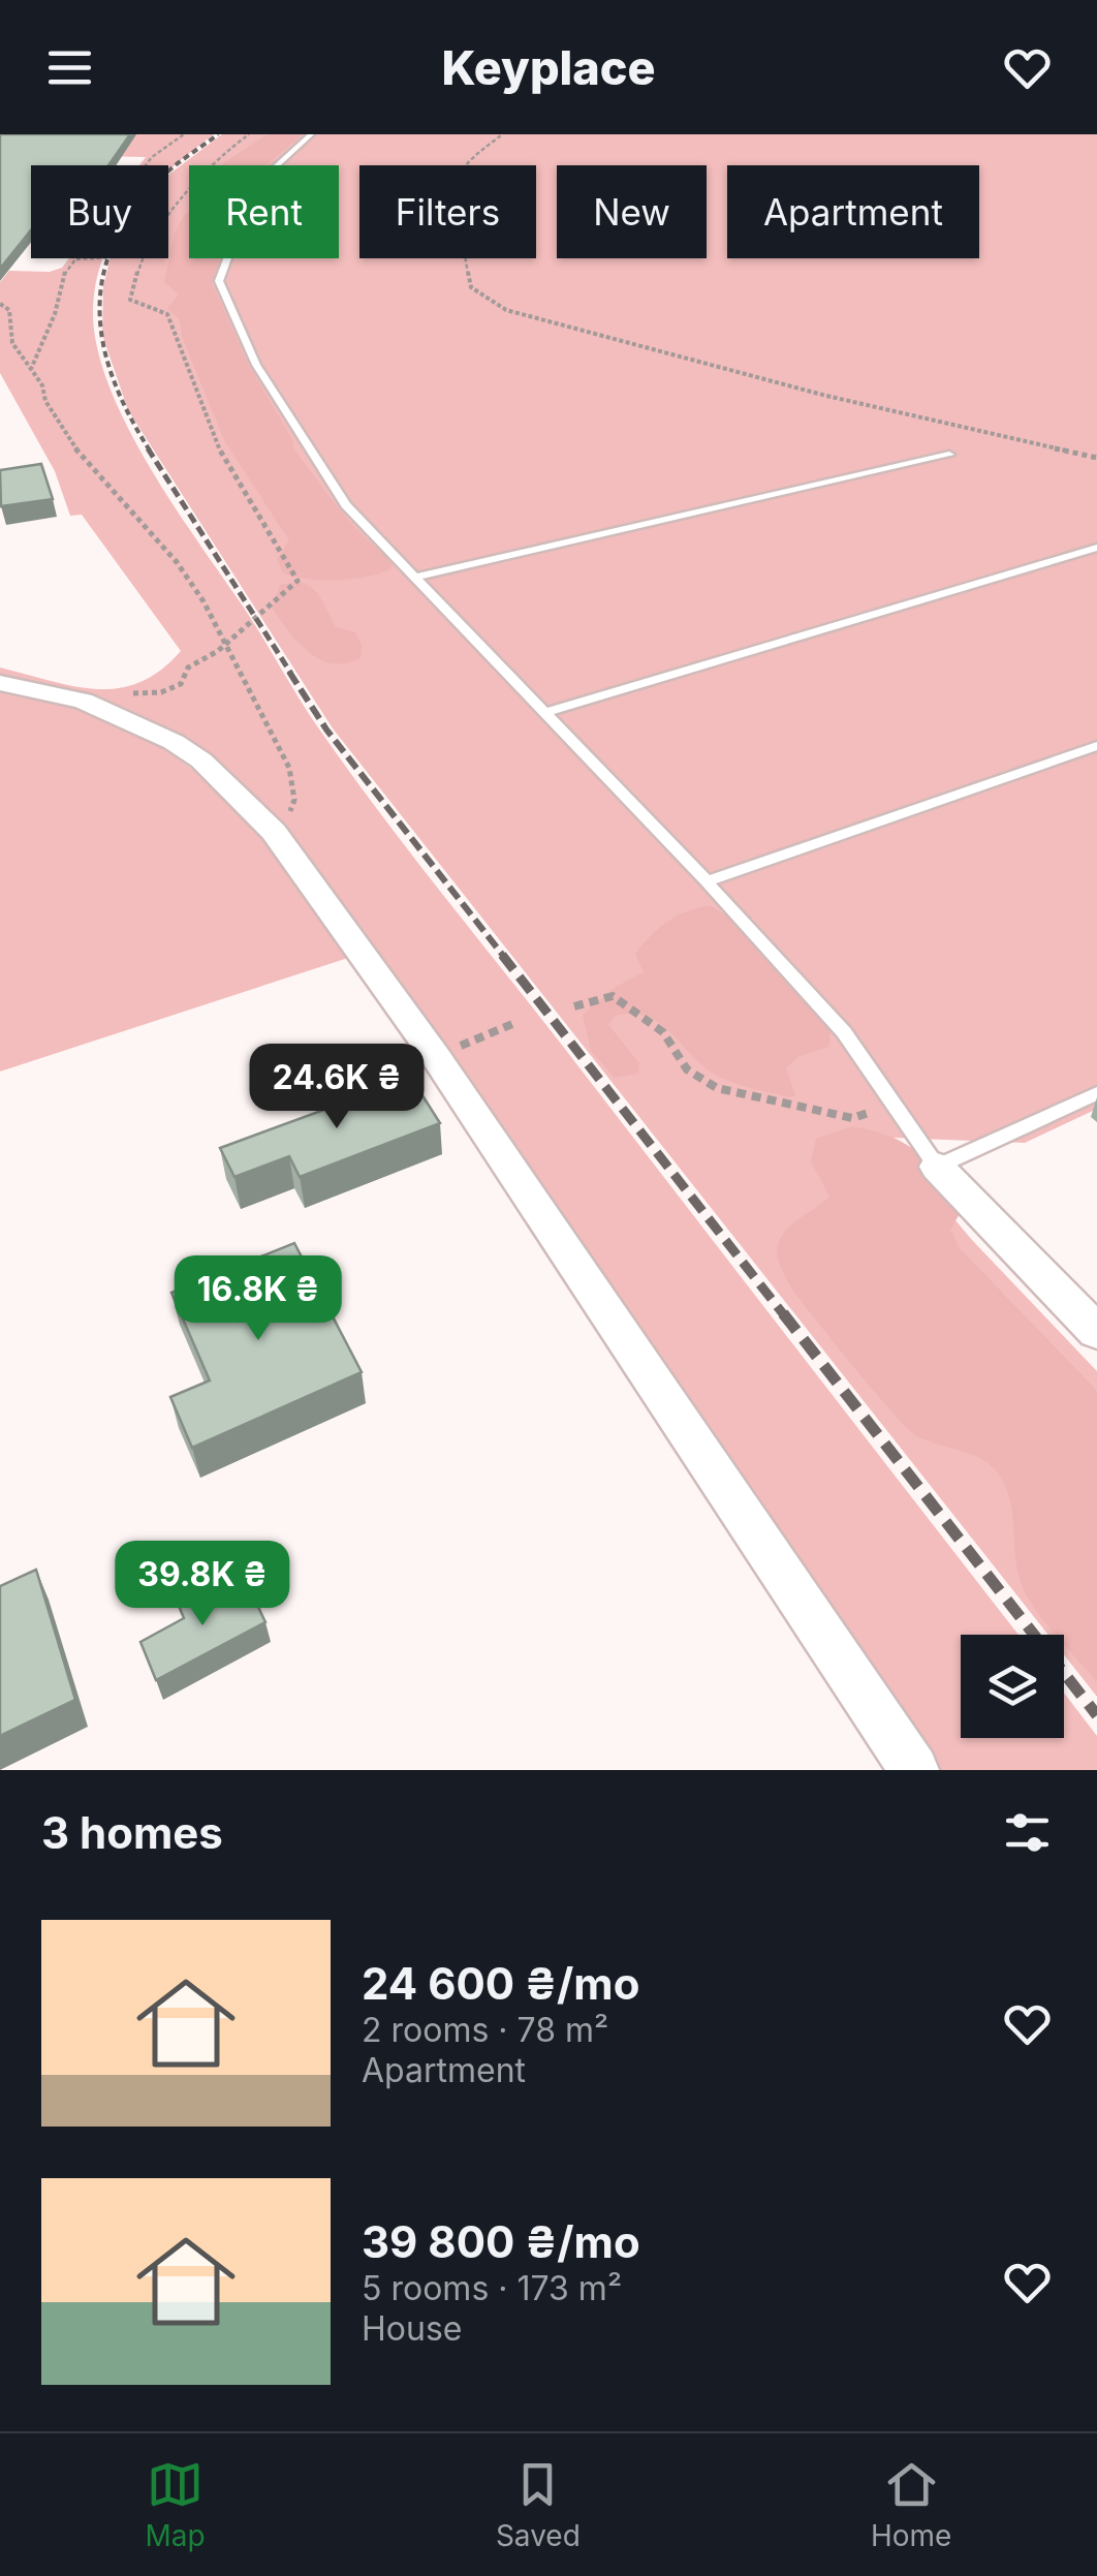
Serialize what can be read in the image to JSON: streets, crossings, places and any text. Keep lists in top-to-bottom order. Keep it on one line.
{"page":{"header":"Keyplace","chip":["Buy","Rent","Filters","New","Apartment"],"price":["24.6K ₴","16.8K ₴","39.8K ₴"],"heading":"3 homes","list":[{"name":"24 600 ₴/mo","note":"2 rooms · 78 m² · Apartment"},{"name":"39 800 ₴/mo","note":"5 rooms · 173 m² · House"}],"tabs":["Map","Saved","Home"]}}
